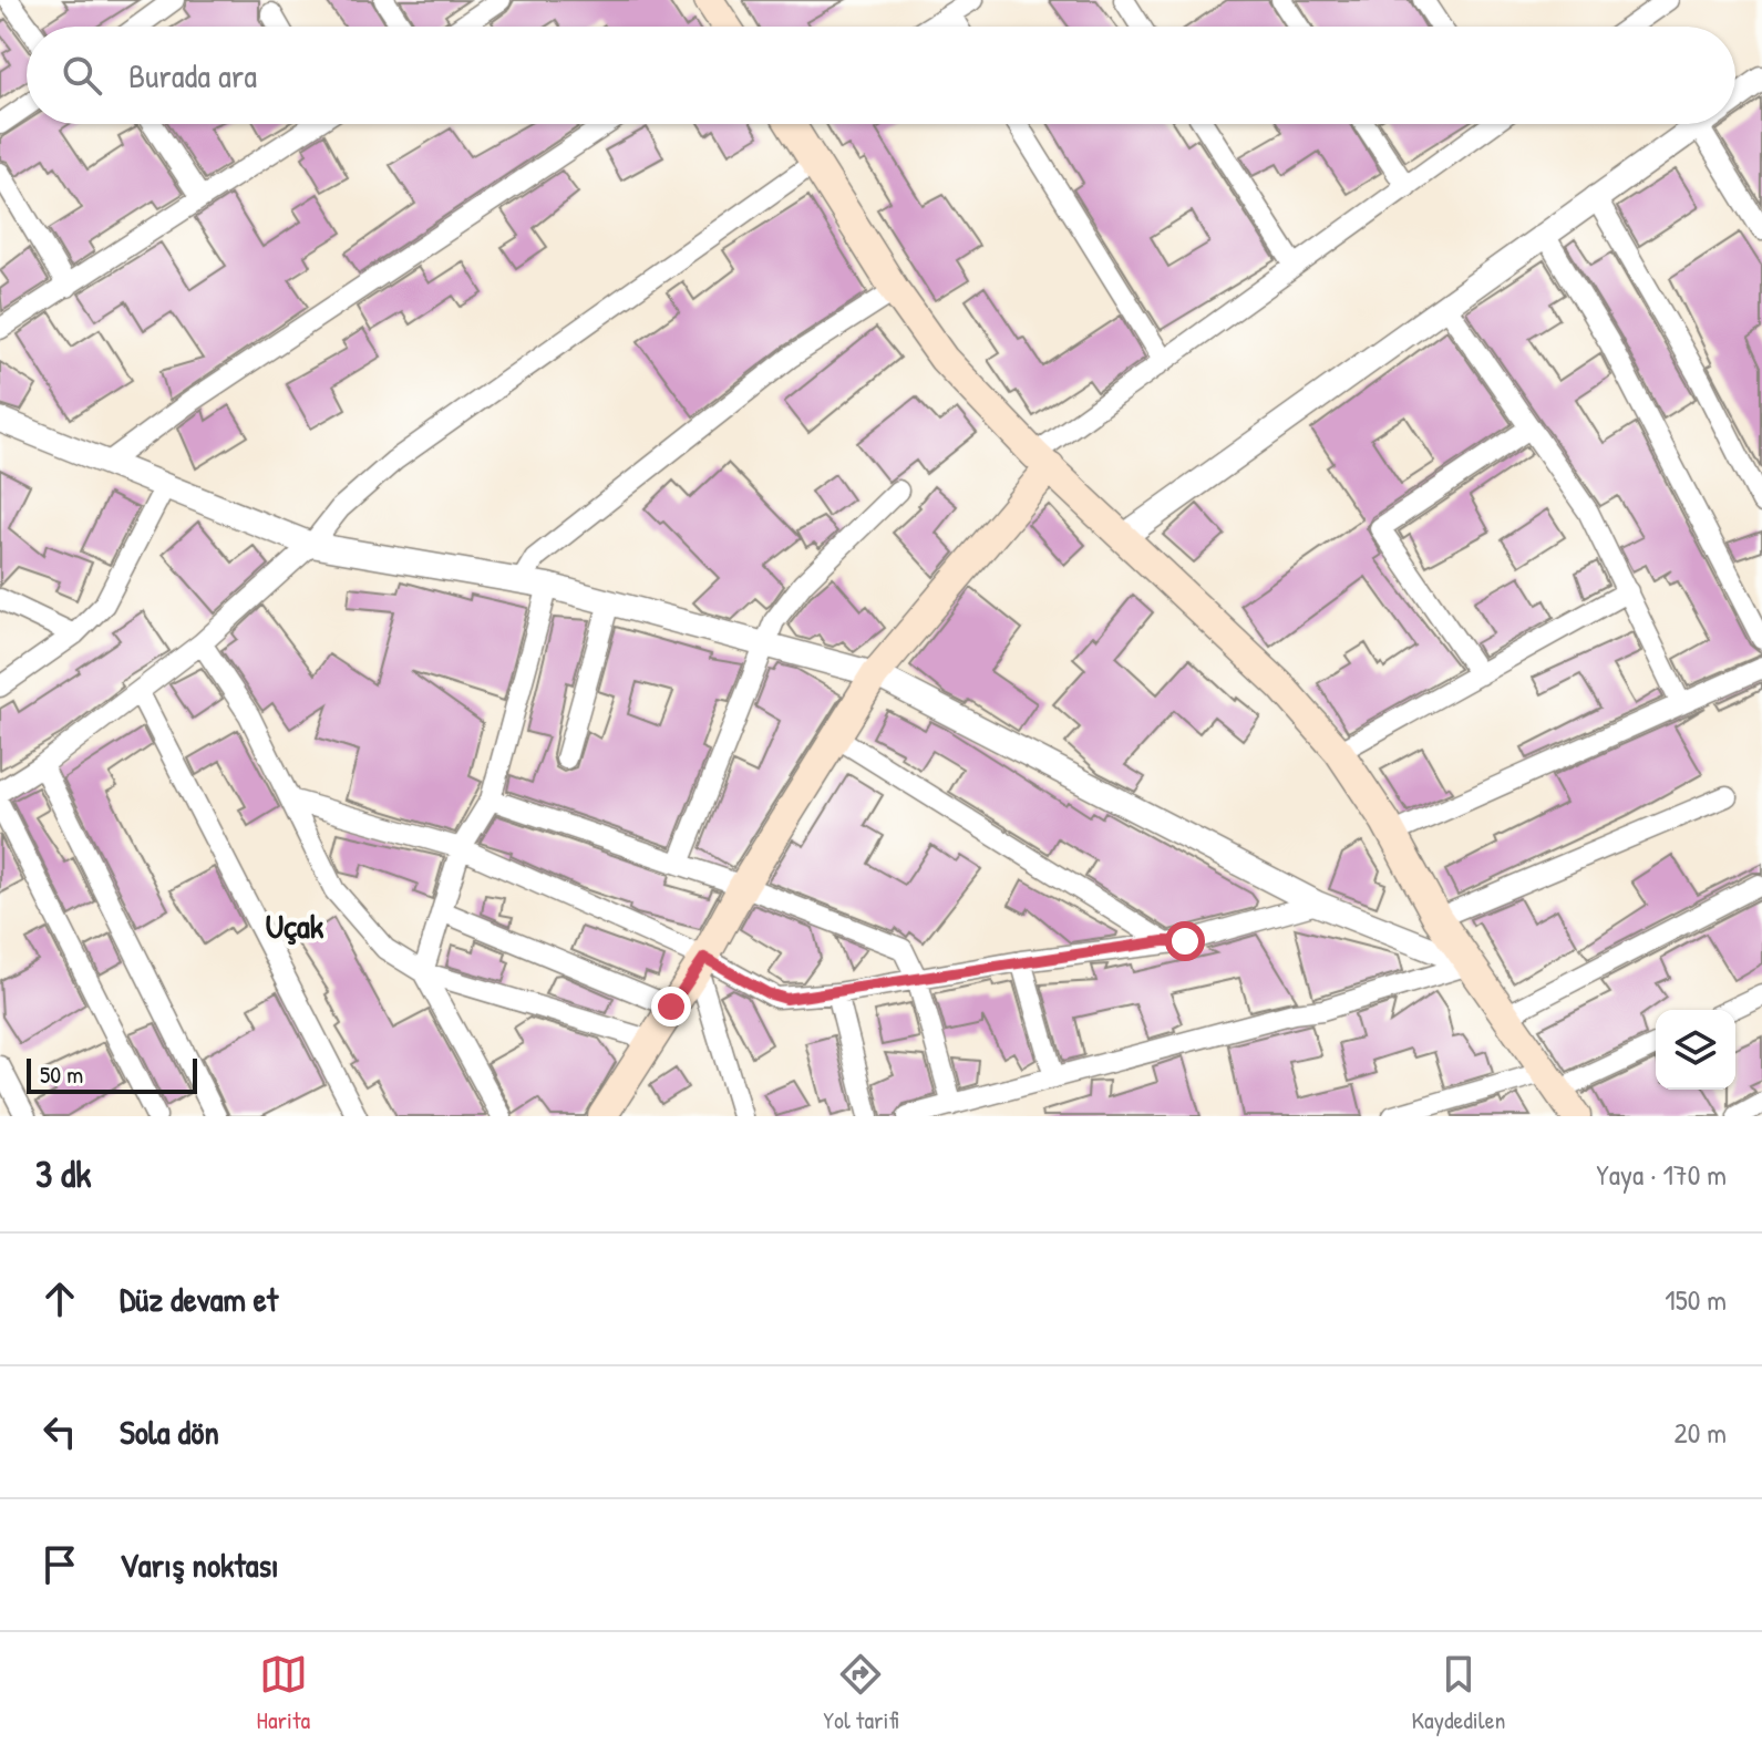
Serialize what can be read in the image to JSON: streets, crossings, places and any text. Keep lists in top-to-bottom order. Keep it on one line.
{"districts":["Uçak"],"scale_bar":"50 m","page":{"search":"Burada ara","scale":"50 m","heading":["3 dk","Yaya · 170 m"],"list":[["Düz devam et","150 m"],["Sola dön","20 m"],"Varış noktası"],"nav":["Harita","Yol tarifi","Kaydedilen"]}}
